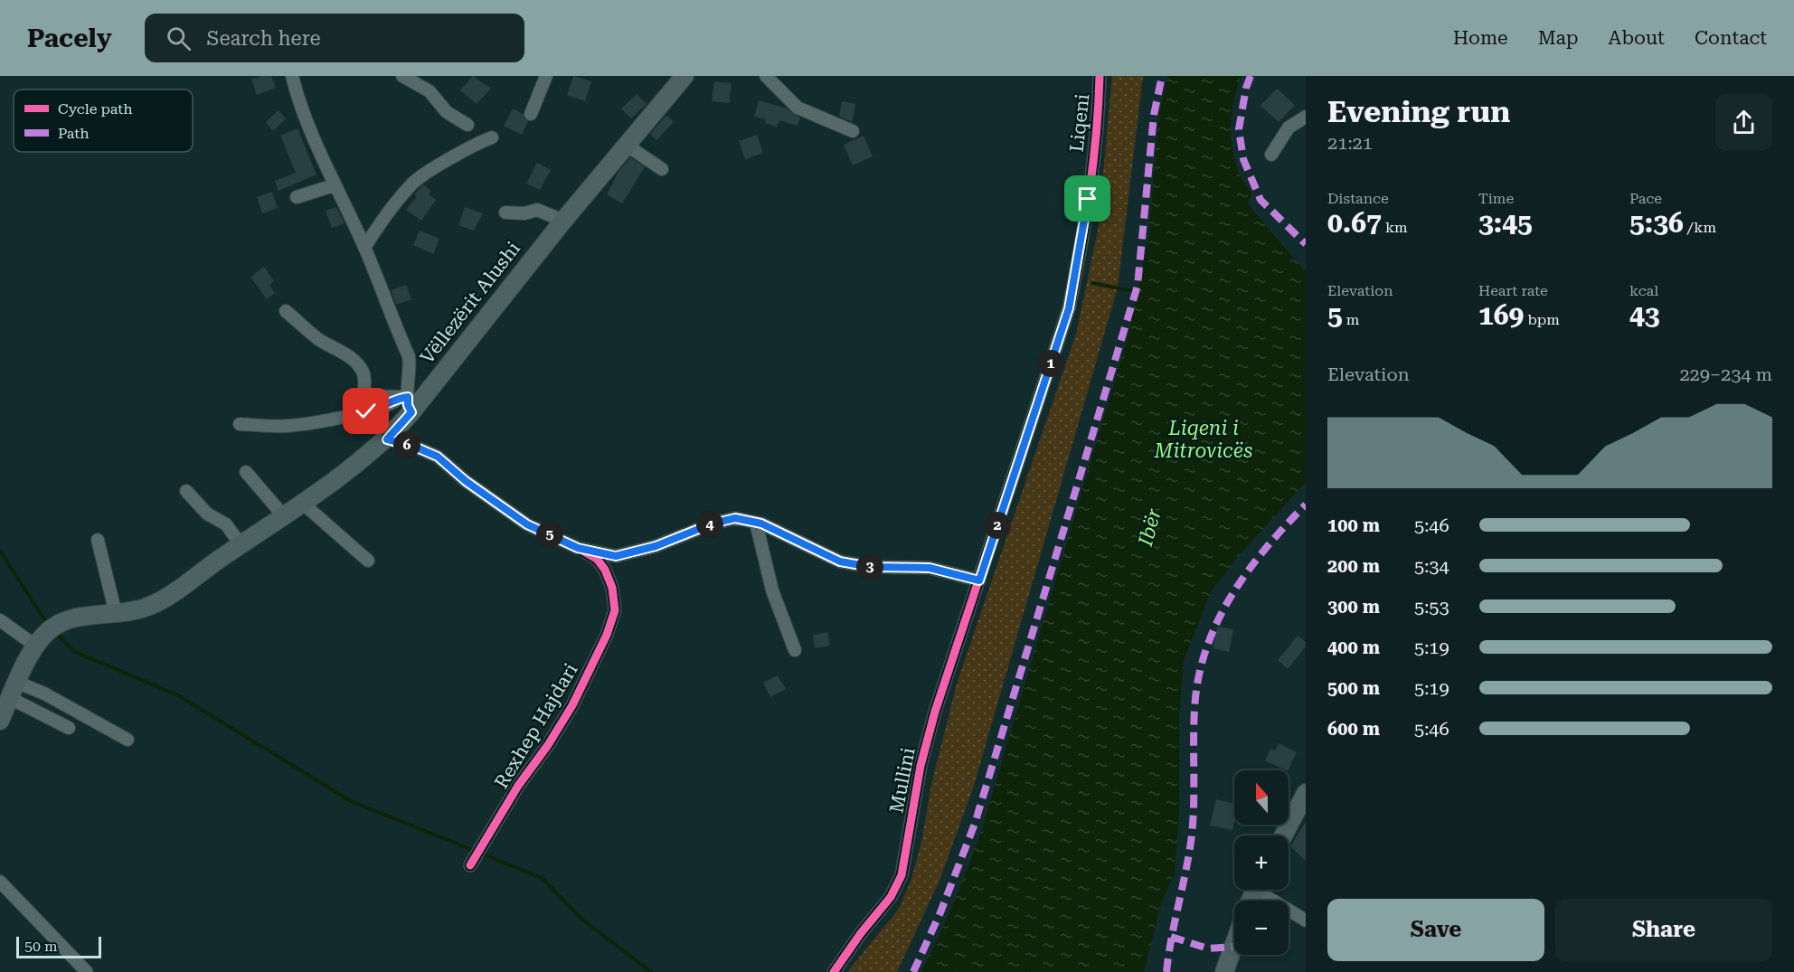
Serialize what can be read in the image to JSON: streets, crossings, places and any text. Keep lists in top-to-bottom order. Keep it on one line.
{"streets":{"main road":["Vëllezërit Alushi"],"street":["Liqeni","Rexhep Hajdari","Mullini"]},"crossings":[["Liqeni","Rexhep Hajdari"],["Liqeni","Mullini"],["Vëllezërit Alushi","Rexhep Hajdari"],["Rexhep Hajdari","Mullini"]],"water":["Liqeni i Mitrovicës","Ibër"],"legend":["Cycle path","Path"],"scale_bar":"50 m","north":"top","page":{"header":"Pacely","search":"Search here","nav":["Home","Map","About","Contact"],"heading":["Evening run","21:21"],"stats":[["Distance","0.67 km"],["Time","3:45"],["Pace","5:36 /km"],["Elevation","5 m"],["Heart rate","169 bpm"],["kcal","43"]],"pins":["1","6","4","2","5","3"],"chart":["Elevation","229–234 m"],"list":[{"name":"100 m","note":"5:46"},{"name":"200 m","note":"5:34"},{"name":"300 m","note":"5:53"},{"name":"400 m","note":"5:19"},{"name":"500 m","note":"5:19"},{"name":"600 m","note":"5:46"}],"map_buttons":["+","−"],"buttons":["Save","Share"],"scale":"50 m"}}
